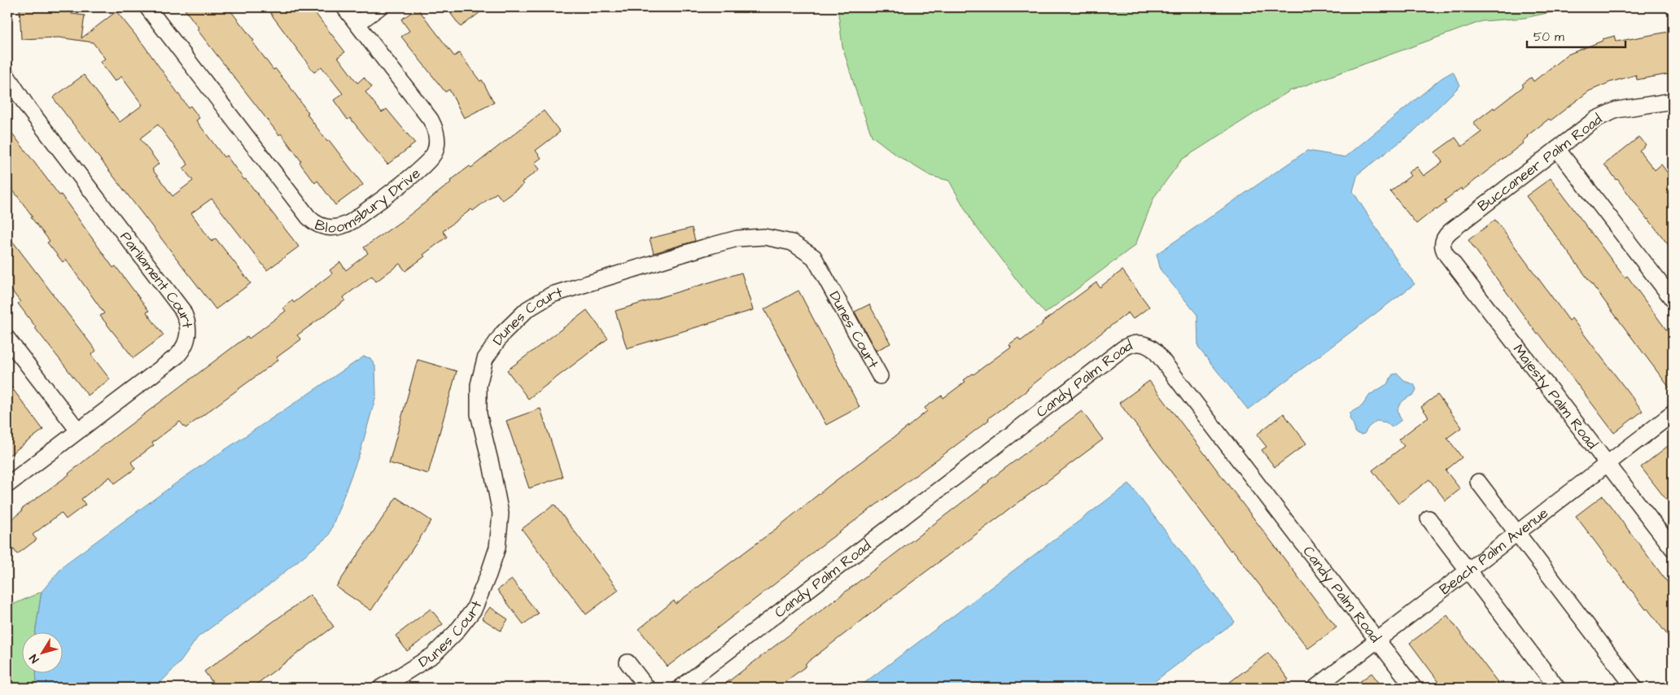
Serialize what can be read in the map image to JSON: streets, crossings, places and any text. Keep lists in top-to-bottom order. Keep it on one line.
{"streets":{"street":["Buccaneer Palm Road","Bloomsbury Drive","Parliament Court","Dunes Court","Candy Palm Road","Majesty Palm Road","Beach Palm Avenue"]},"crossings":[["Buccaneer Palm Road","Majesty Palm Road"],["Candy Palm Road","Beach Palm Avenue"],["Majesty Palm Road","Beach Palm Avenue"]],"scale_bar":"50 m","north":"bottom left"}
